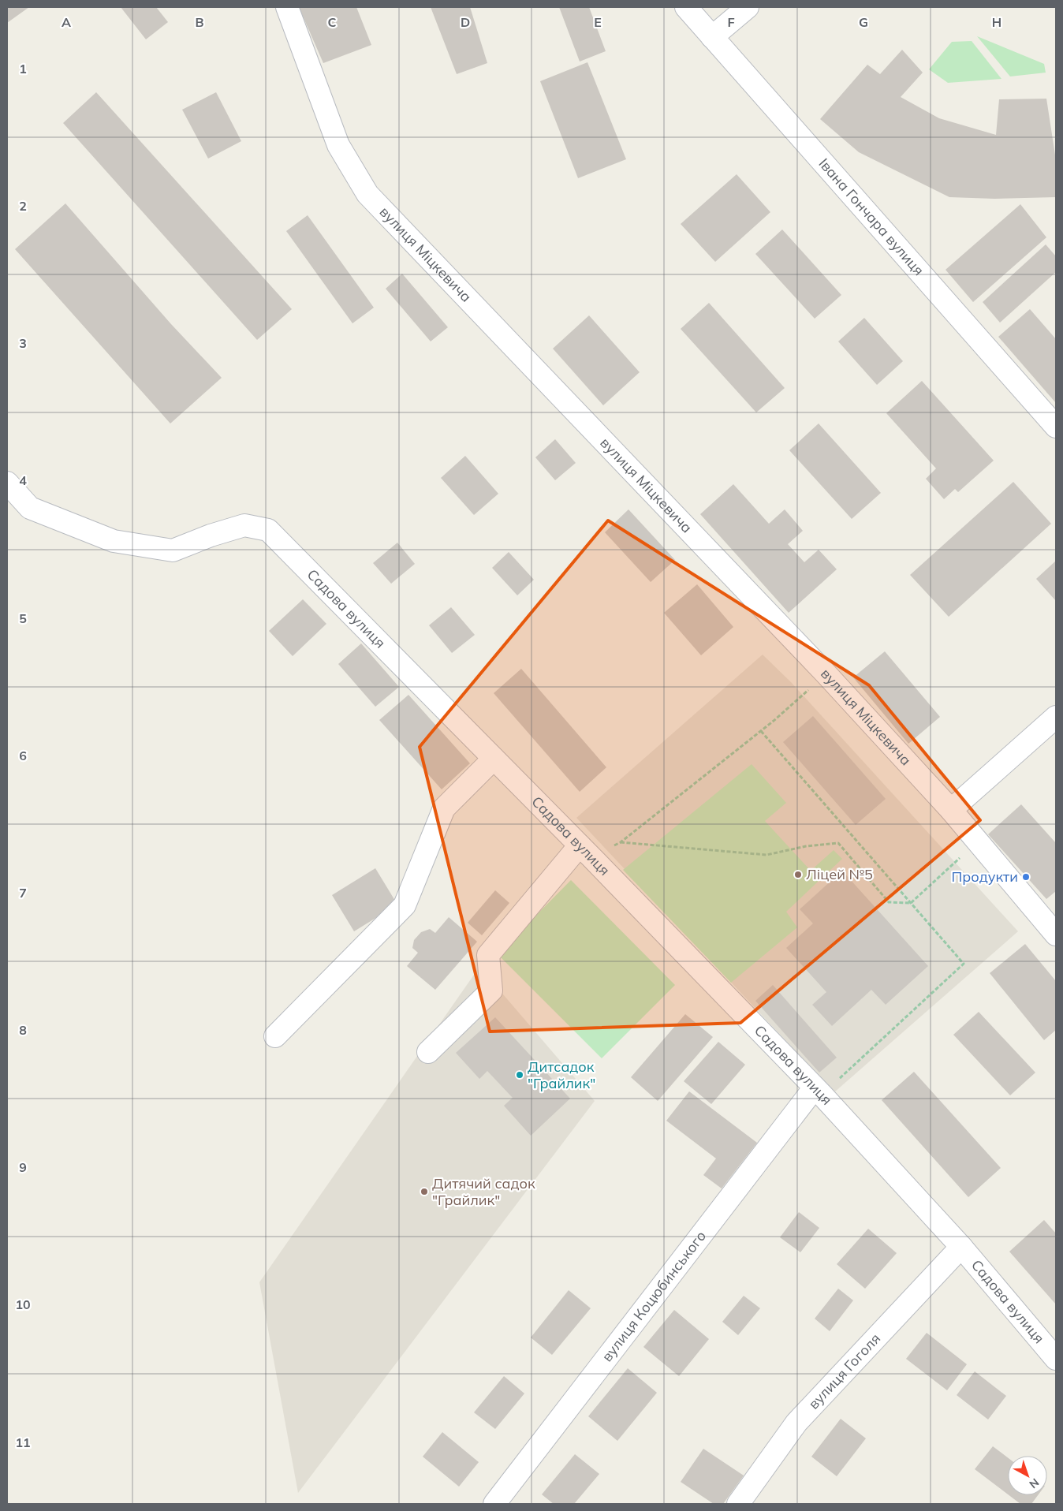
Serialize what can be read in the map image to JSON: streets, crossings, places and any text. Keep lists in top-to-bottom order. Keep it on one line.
{"streets":{"street":["Івана Гончара вулиця","вулиця Міцкевича","Садова вулиця","вулиця Коцюбинського","вулиця Гоголя"]},"crossings":[["Садова вулиця","вулиця Коцюбинського"],["Садова вулиця","вулиця Гоголя"]],"places":["Ліцей №5","Продукти","Дитсадок \"Грайлик\"","Дитячий садок \"Грайлик\""],"north":"bottom right","grid":{"columns":["A","B","C","D","E","F","G","H"],"rows":["1","2","3","4","5","6","7","8","9","10","11"]}}
